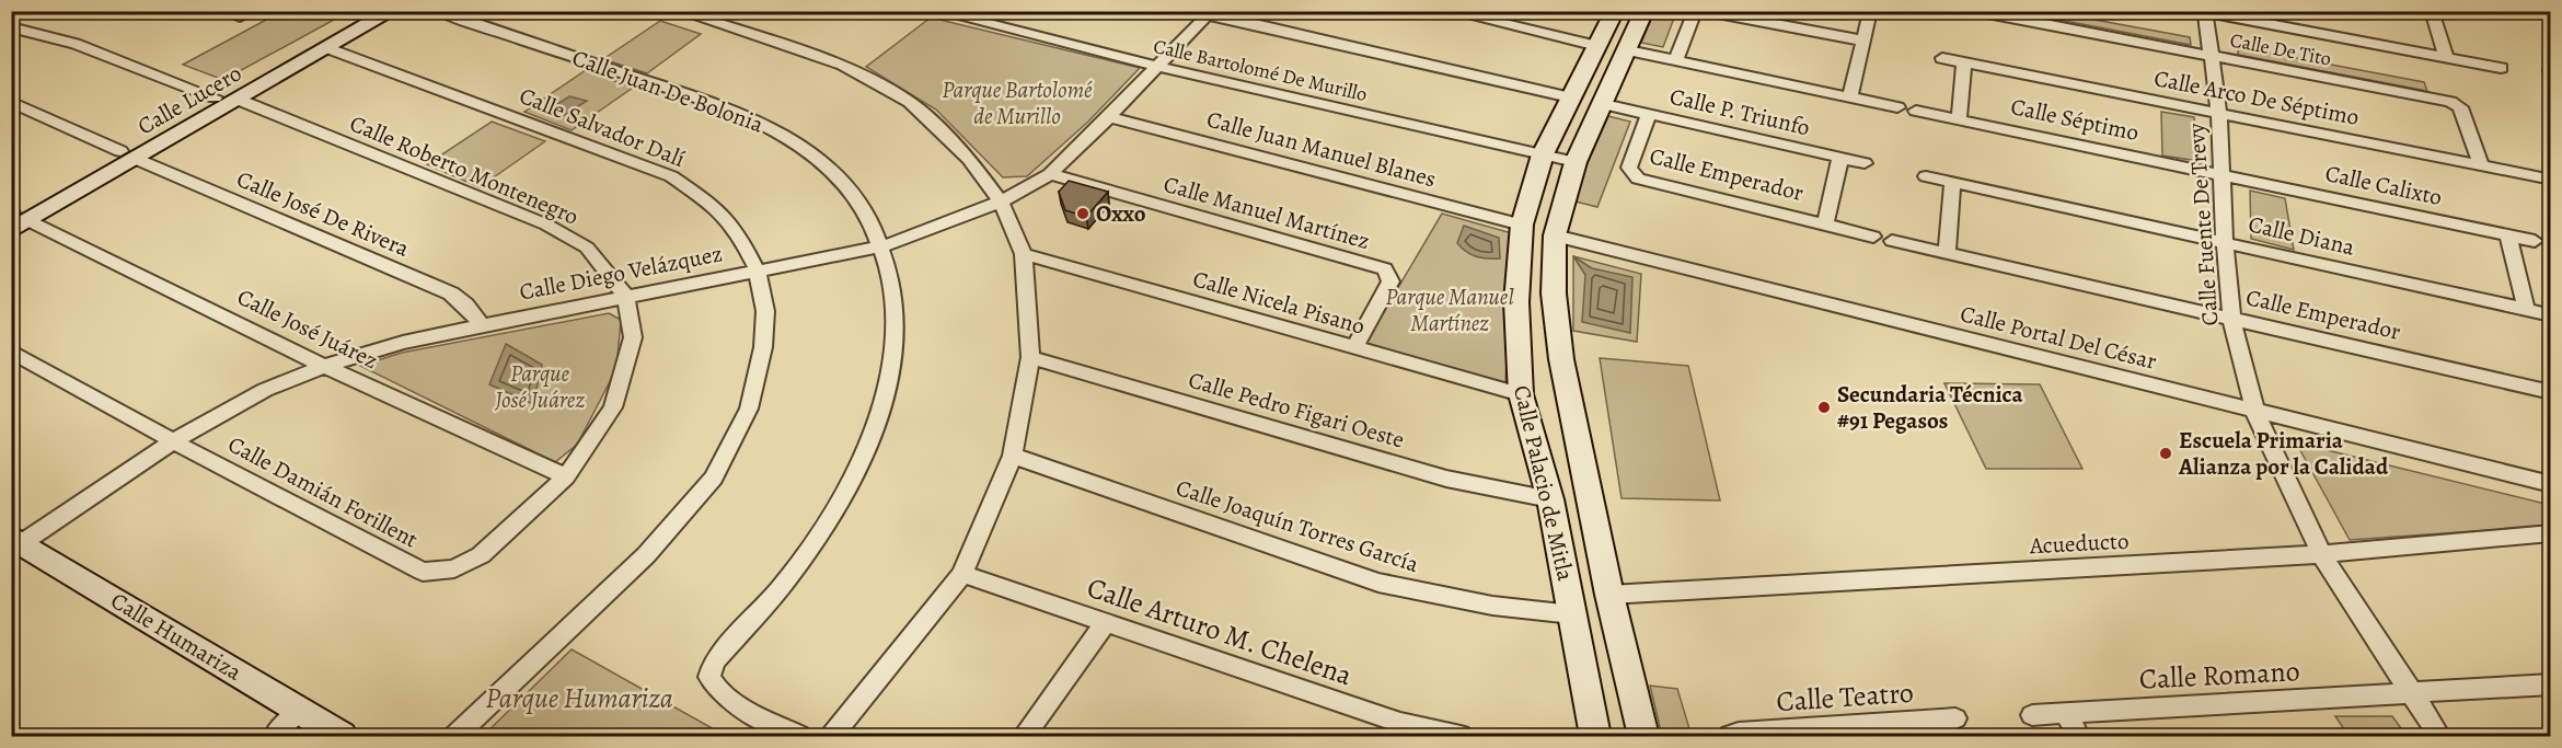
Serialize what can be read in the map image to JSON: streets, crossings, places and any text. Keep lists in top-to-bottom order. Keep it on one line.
{"streets":{"main road":["Calle Lucero","Calle Palacio de Mitla","Calle Humariza"],"street":["Calle De Tito","Calle Bartolomé De Murillo","Calle Juan De Bolonia","Calle Arco De Séptimo","Calle P. Triunfo","Calle Séptimo","Calle Salvador Dalí","Calle Juan Manuel Blanes","Calle Roberto Montenegro","Calle Emperador","Calle Calixto","Calle Manuel Martínez","Calle José De Rivera","Calle Fuente De Trevy","Calle Diana","Calle Diego Velázquez","Calle Nicela Pisano","Calle José Juárez","Calle Portal Del César","Calle Pedro Figari Oeste","Calle Damián Forillent","Calle Joaquín Torres García","Acueducto","Calle Arturo M. Chelena","Calle Romano","Calle Teatro"]},"crossings":[["Calle De Tito","Calle Arco De Séptimo"],["Calle De Tito","Calle Fuente De Trevy"],["Calle Bartolomé De Murillo","Calle Diego Velázquez"],["Calle Bartolomé De Murillo","Calle Palacio de Mitla"],["Calle Juan De Bolonia","Calle Diego Velázquez"],["Calle Arco De Séptimo","Calle Fuente De Trevy"],["Calle Lucero","Calle Salvador Dalí"],["Calle Lucero","Calle Roberto Montenegro"],["Calle Lucero","Calle José De Rivera"],["Calle Lucero","Calle José Juárez"],["Calle P. Triunfo","Calle Emperador"],["Calle P. Triunfo","Calle Palacio de Mitla"],["Calle Séptimo","Calle Calixto"],["Calle Séptimo","Calle Fuente De Trevy"],["Calle Salvador Dalí","Calle Diego Velázquez"],["Calle Juan Manuel Blanes","Calle Diego Velázquez"],["Calle Juan Manuel Blanes","Calle Palacio de Mitla"],["Calle Roberto Montenegro","Calle Diego Velázquez"],["Calle Roberto Montenegro","Calle José Juárez"],["Calle Roberto Montenegro","Calle Damián Forillent"],["Calle Emperador","Calle Fuente De Trevy"],["Calle Calixto","Calle Fuente De Trevy"],["Calle Manuel Martínez","Calle Diego Velázquez"],["Calle Manuel Martínez","Calle Nicela Pisano"],["Calle José De Rivera","Calle Diego Velázquez"],["Calle Fuente De Trevy","Calle Diana"],["Calle Fuente De Trevy","Calle Portal Del César"],["Calle Fuente De Trevy","Acueducto"],["Calle Fuente De Trevy","Calle Romano"],["Calle Diego Velázquez","Calle José Juárez"],["Calle Diego Velázquez","Calle Damián Forillent"],["Calle Diego Velázquez","Calle Humariza"],["Calle Nicela Pisano","Calle Palacio de Mitla"],["Calle Portal Del César","Calle Palacio de Mitla"],["Calle Pedro Figari Oeste","Calle Palacio de Mitla"],["Calle Palacio de Mitla","Calle Joaquín Torres García"],["Calle Palacio de Mitla","Acueducto"]],"parks":["Parque Bartolomé de Murillo","Parque Manuel Martínez","Parque José Juárez","Parque Humariza"],"places":["Oxxo","Secundaria Técnica #91 Pegasos","Escuela Primaria Alianza por la Calidad"]}
